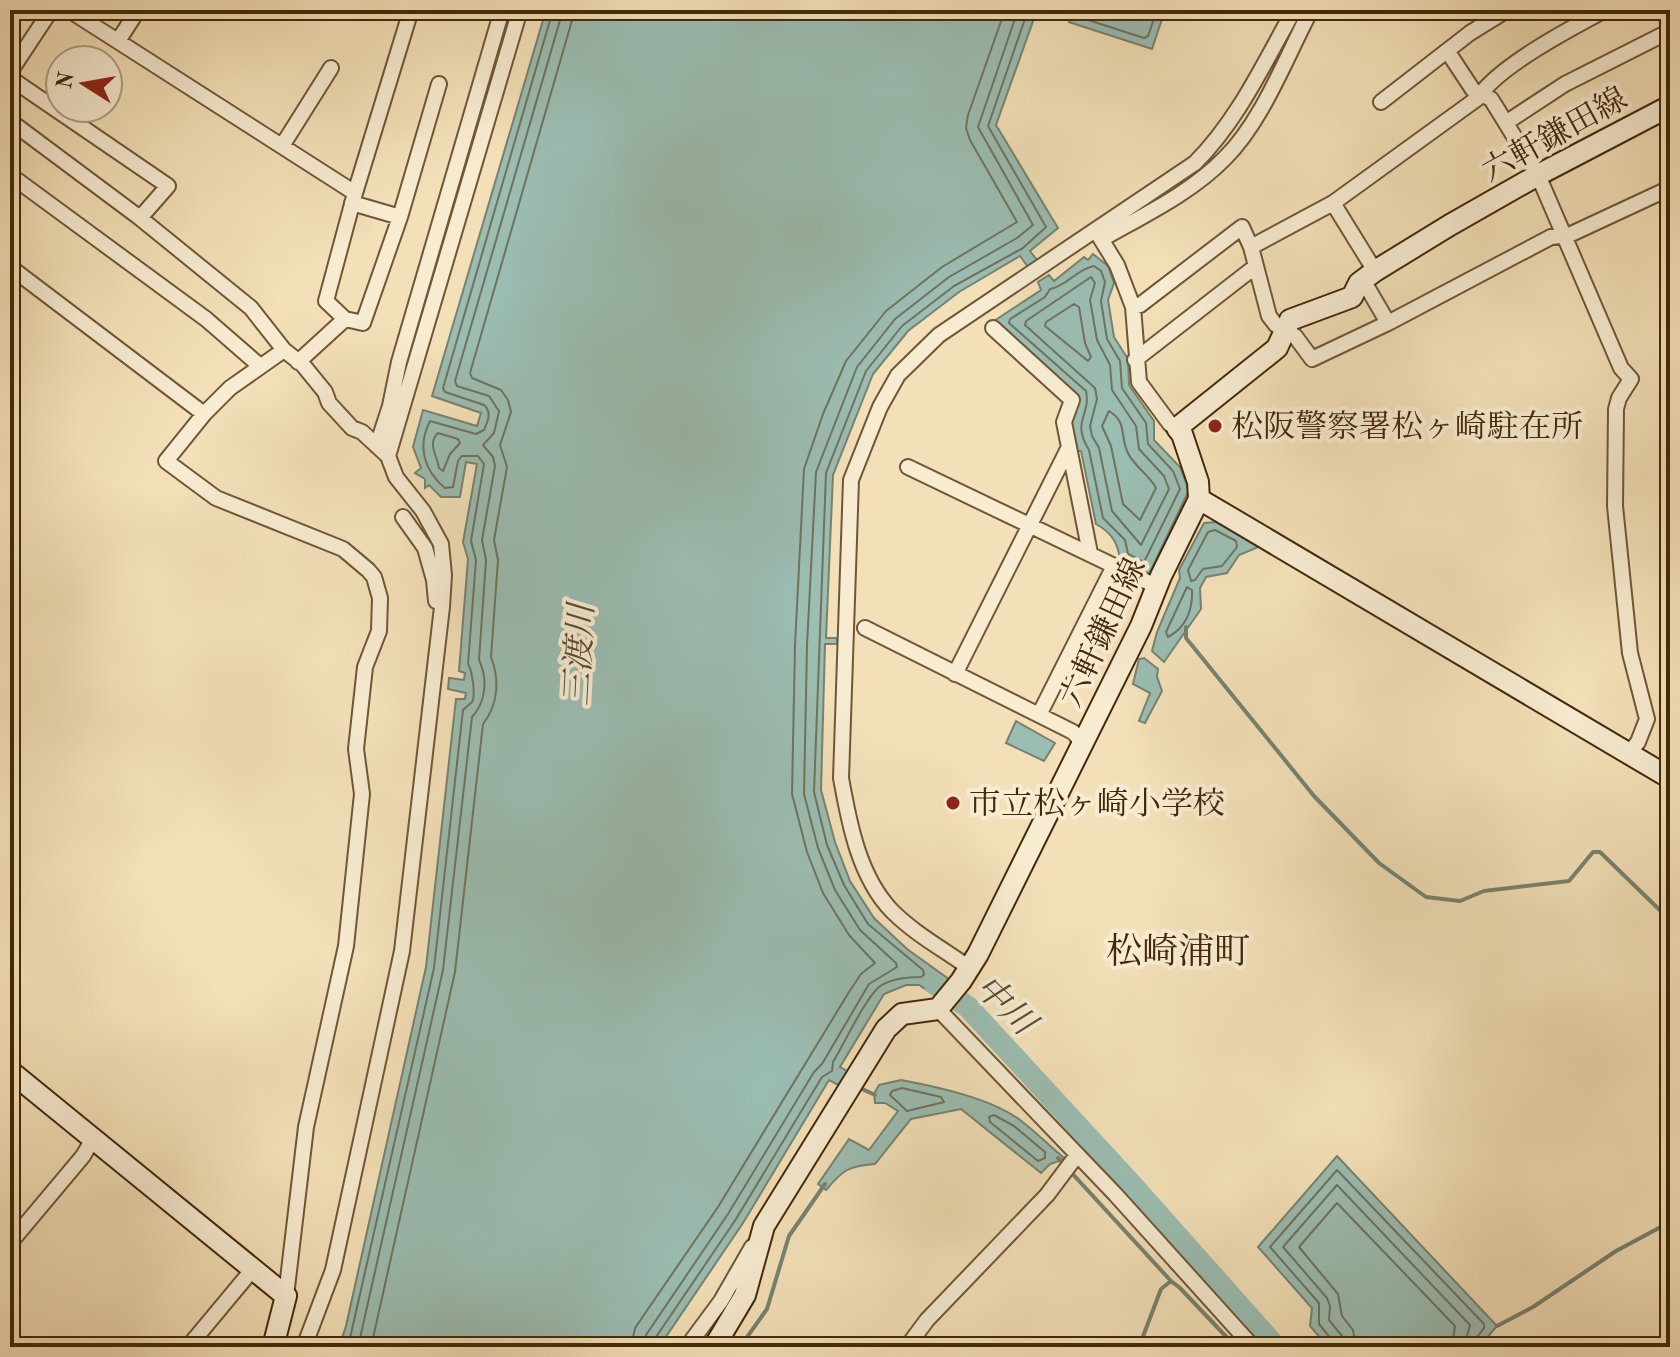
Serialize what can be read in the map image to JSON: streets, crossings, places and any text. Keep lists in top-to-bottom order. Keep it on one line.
{"streets":{"main road":["六軒鎌田線"]},"districts":["松崎浦町"],"water":["三渡川","中川"],"places":["松阪警察署松ヶ崎駐在所","市立松ヶ崎小学校"],"north":"left"}
